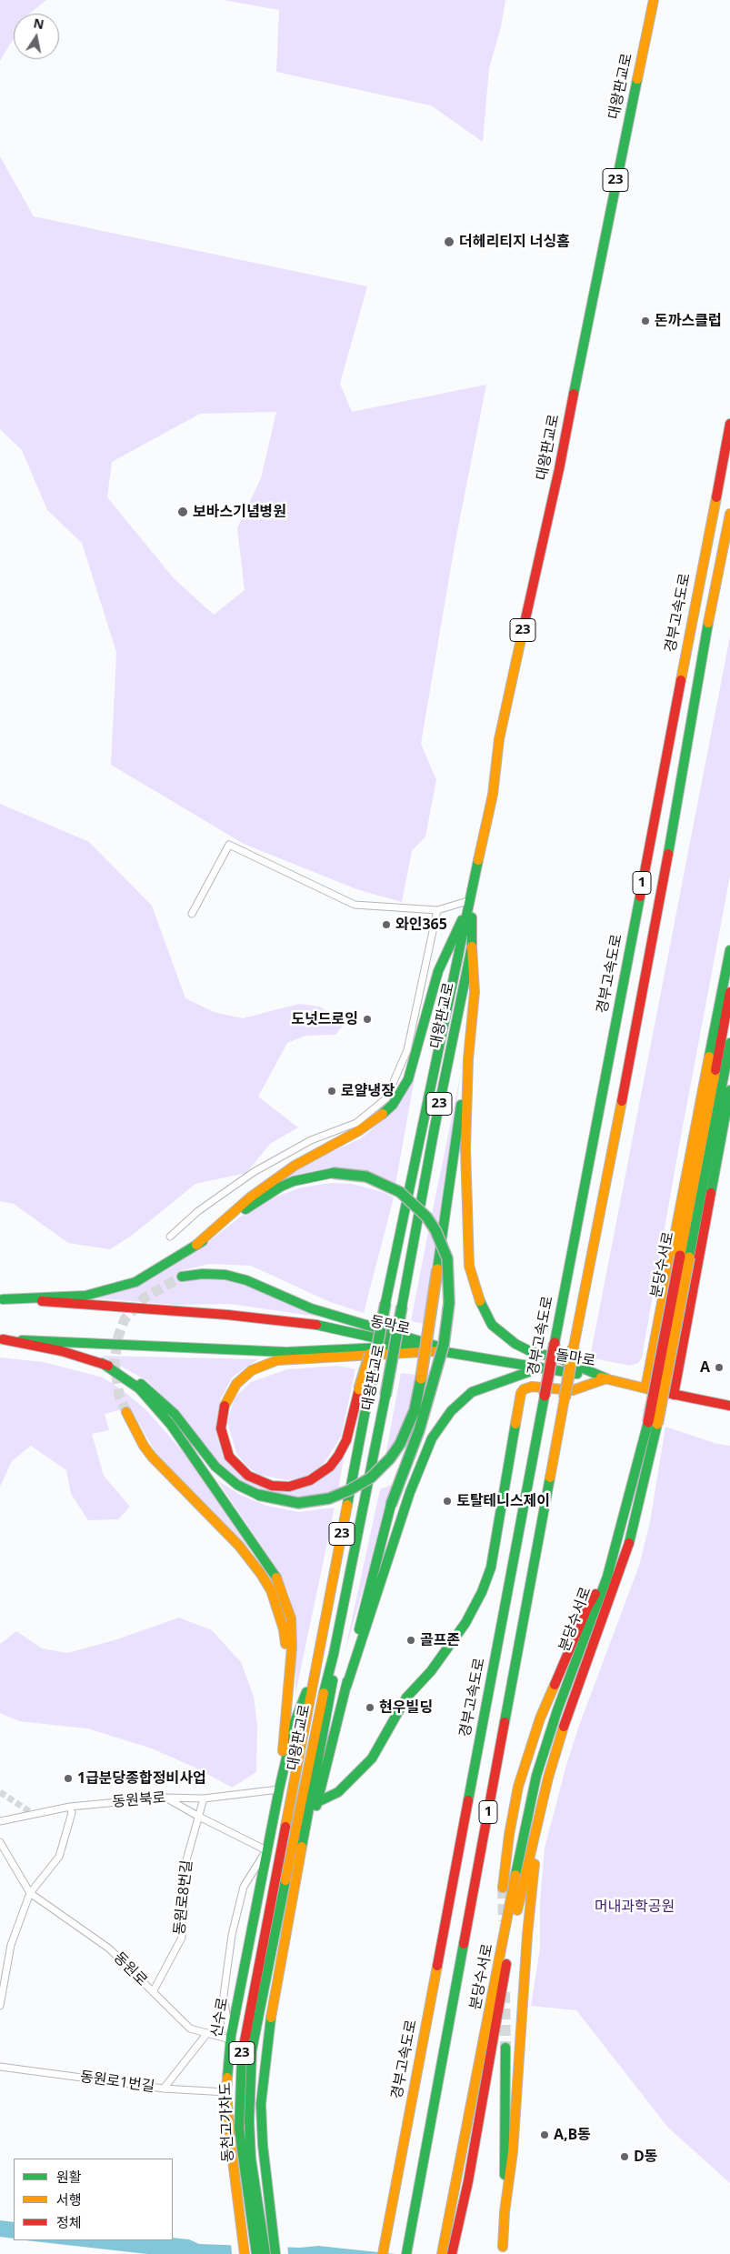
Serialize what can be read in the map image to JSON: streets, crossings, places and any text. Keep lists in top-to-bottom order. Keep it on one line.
{"streets":{"main road":["대왕판교로","23","경부고속도로","1","분당수서로","동막로","돌마로","신수로","동천고가차도"],"street":["동원북로","동원로8번길","동원로","동원로1번길"]},"crossings":[["대왕판교로","동천고가차도"],["동막로","돌마로"],["동원북로","동원로8번길"],["동원북로","신수로"],["동원로8번길","동원로"],["동원로","신수로"],["동원로","동원로1번길"]],"parks":["머내과학공원"],"places":["더헤리티지 너싱홈","돈까스클럽","보바스기념병원","와인365","도넛드로잉","로얄냉장","A","토탈테니스제이","골프존","현우빌딩","1급분당종합정비사업","A,B동","D동"],"legend":["원활","서행","정체"],"north":"top"}
